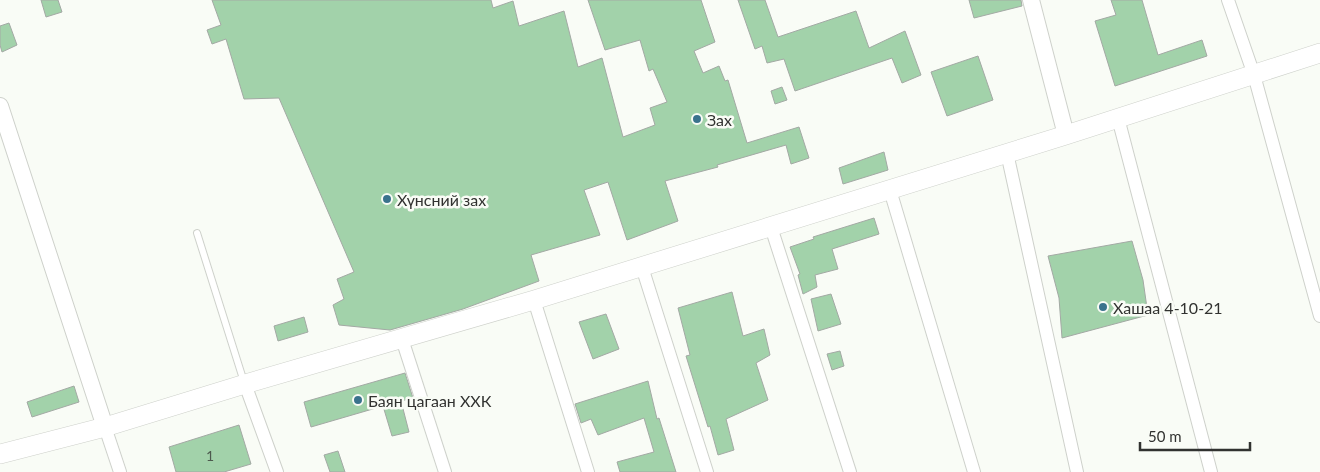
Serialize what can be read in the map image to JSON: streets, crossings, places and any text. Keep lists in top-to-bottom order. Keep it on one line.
{"places":["Зах","Хүнсний зах","Хашаа 4-10-21","Баян цагаан ХХК"],"house_numbers":["1"],"scale_bar":"50 m"}
